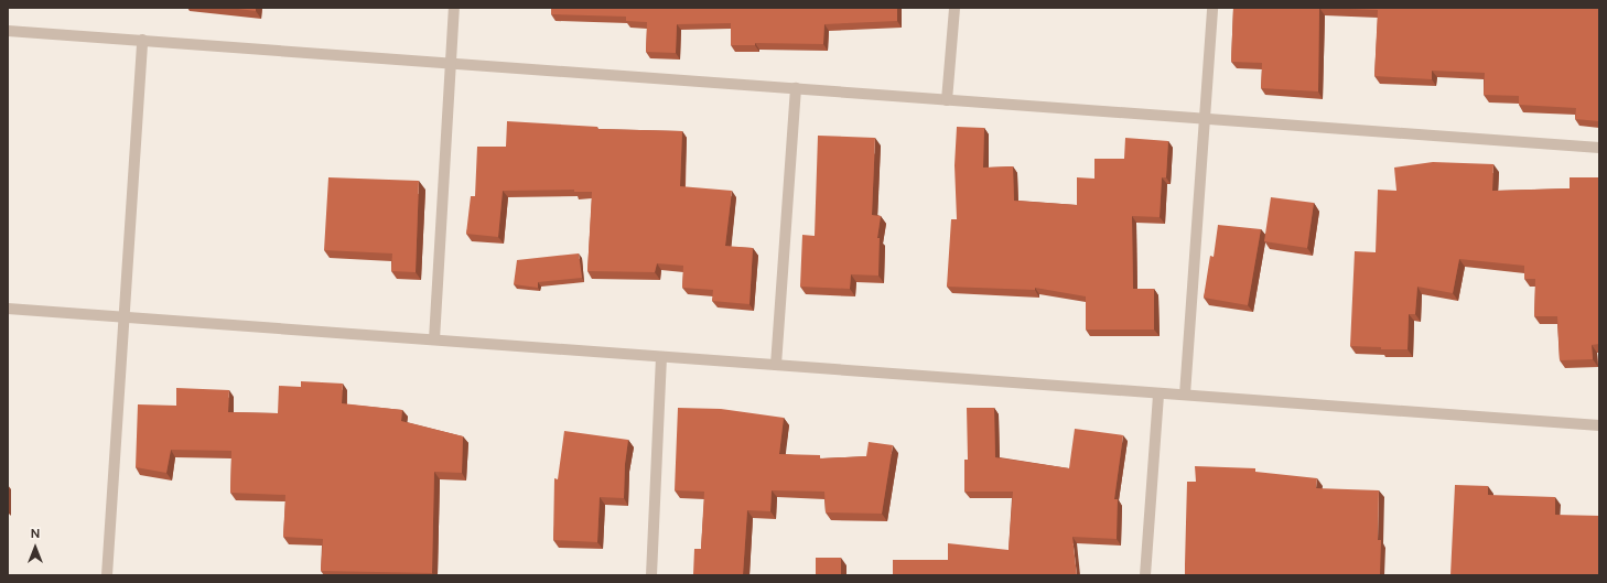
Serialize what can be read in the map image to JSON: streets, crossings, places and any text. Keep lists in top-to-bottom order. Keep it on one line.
{"north":"top"}
